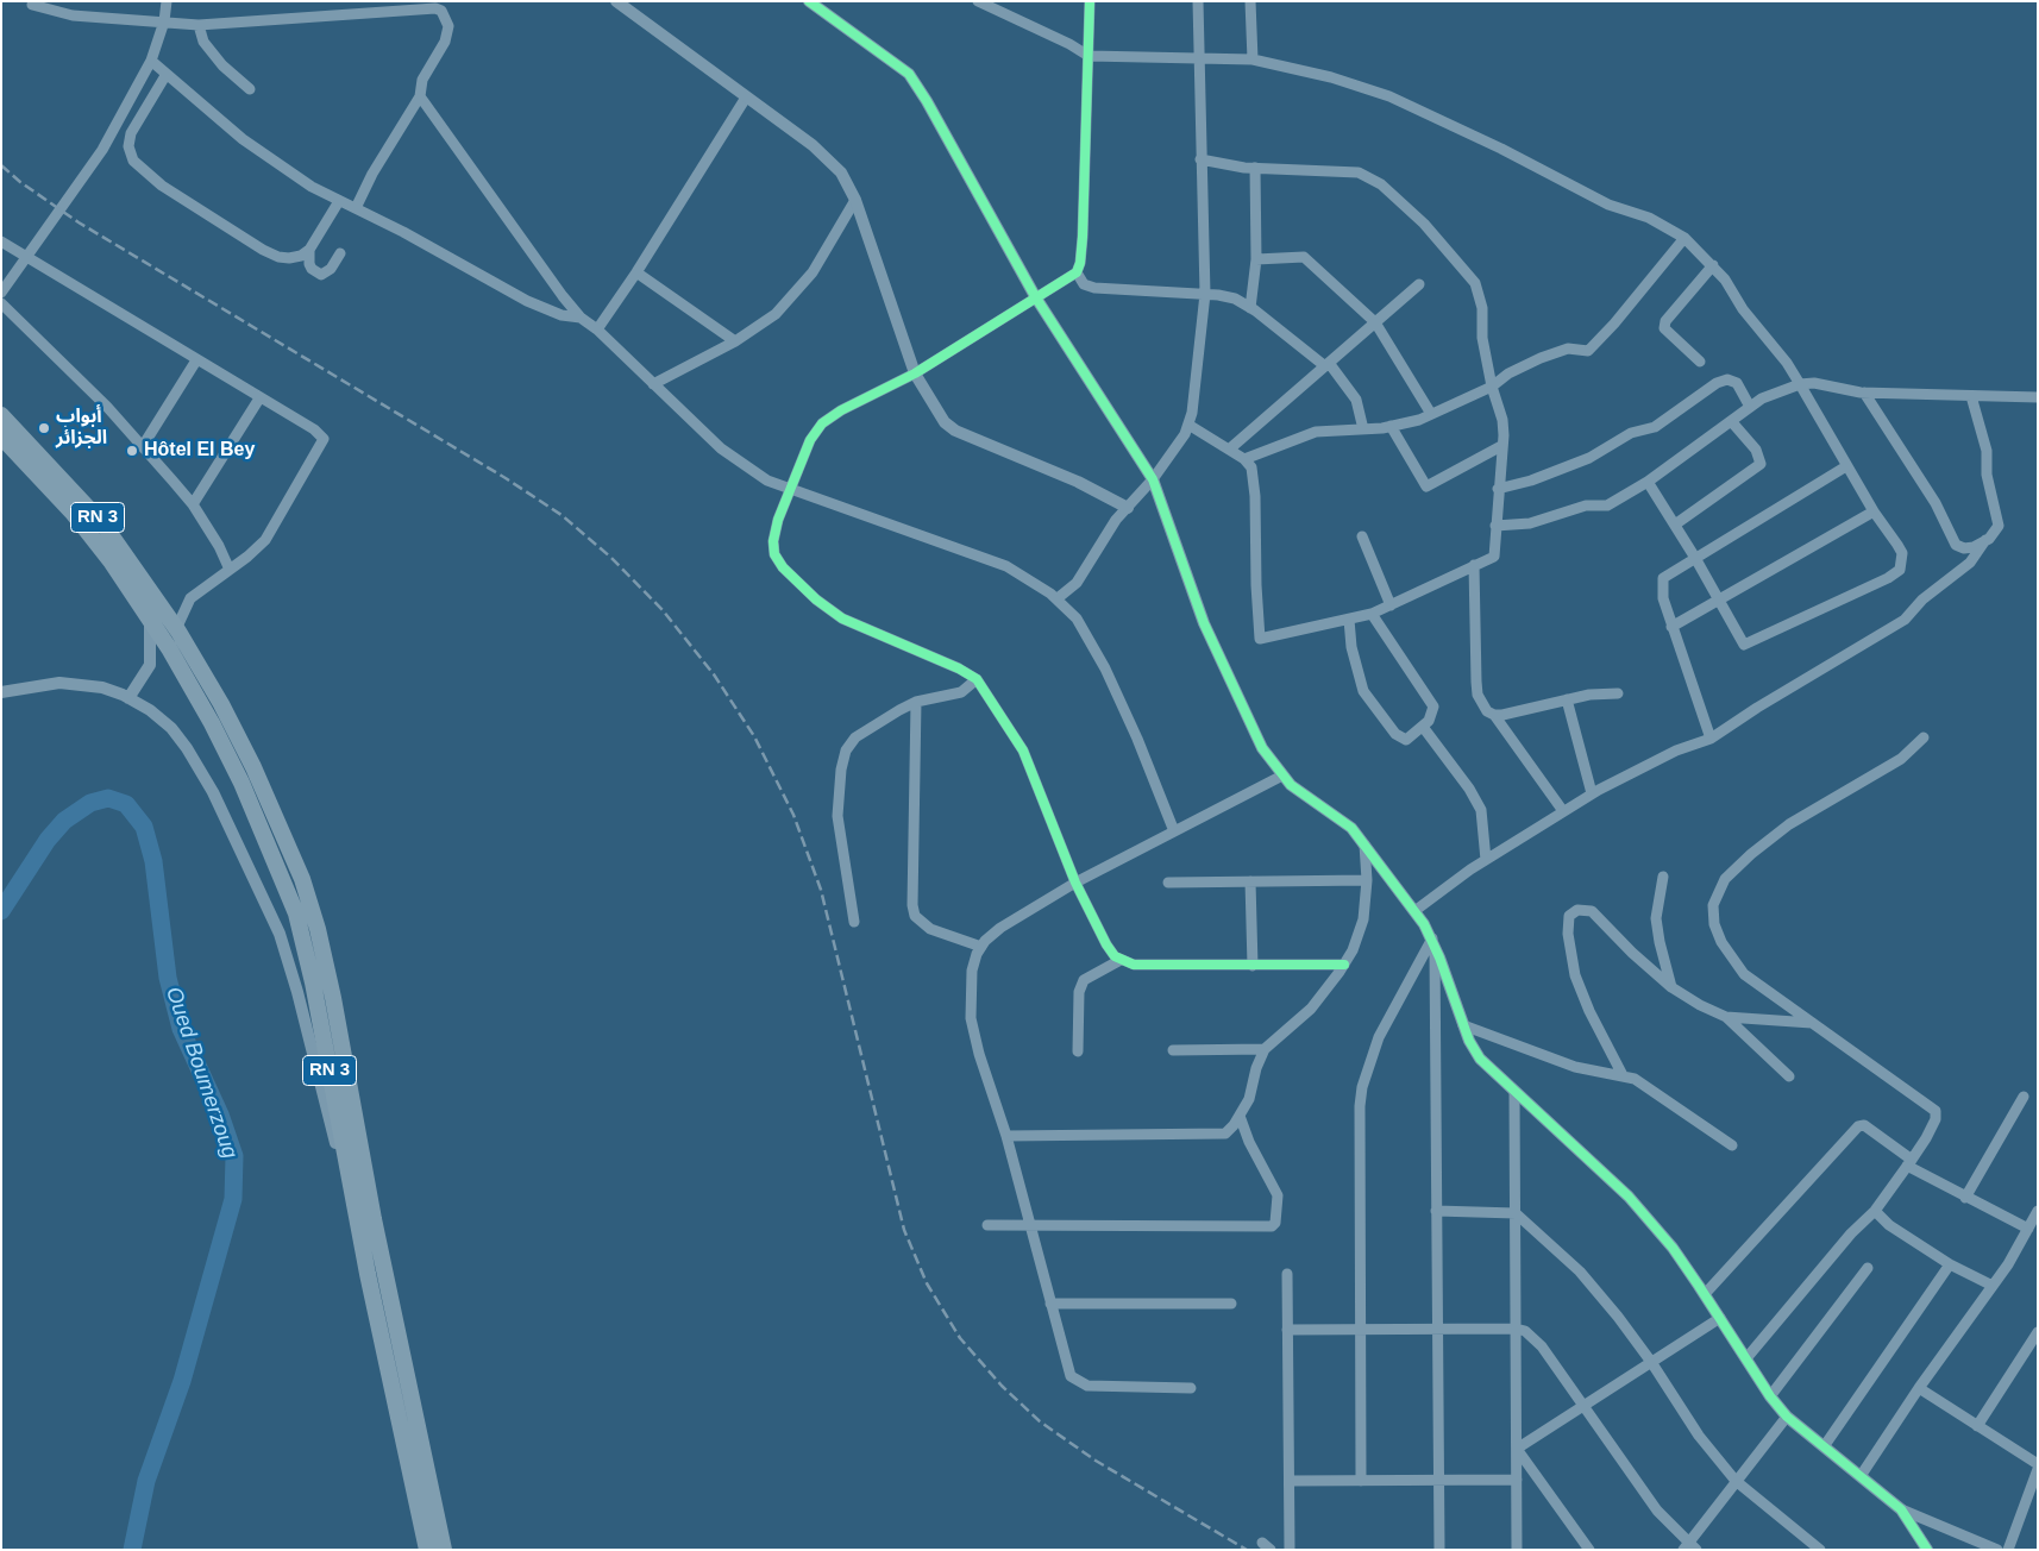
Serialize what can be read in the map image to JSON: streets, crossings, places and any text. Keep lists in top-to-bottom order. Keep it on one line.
{"streets":{"highway":["RN 3"]},"water":["Oued Boumerzoug"],"places":["أبواب الجزائر","Hôtel El Bey"]}
